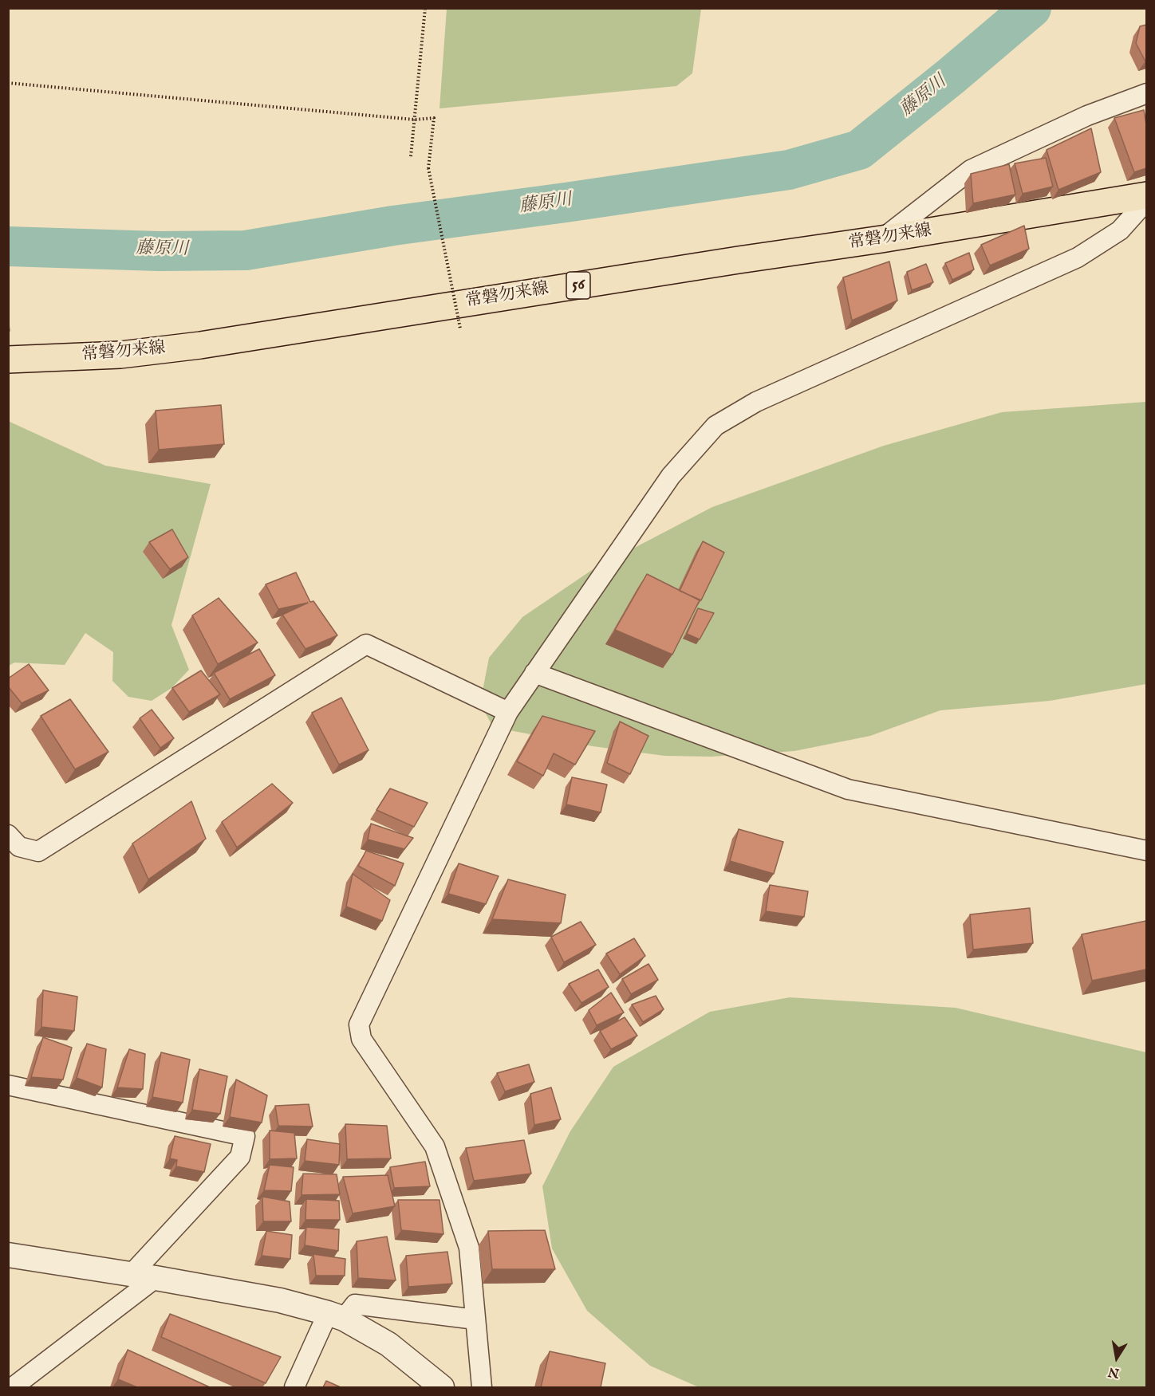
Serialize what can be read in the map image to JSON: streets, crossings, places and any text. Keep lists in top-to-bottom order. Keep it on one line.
{"streets":{"main road":["常磐勿来線","56"]},"water":["藤原川"],"north":"bottom"}
